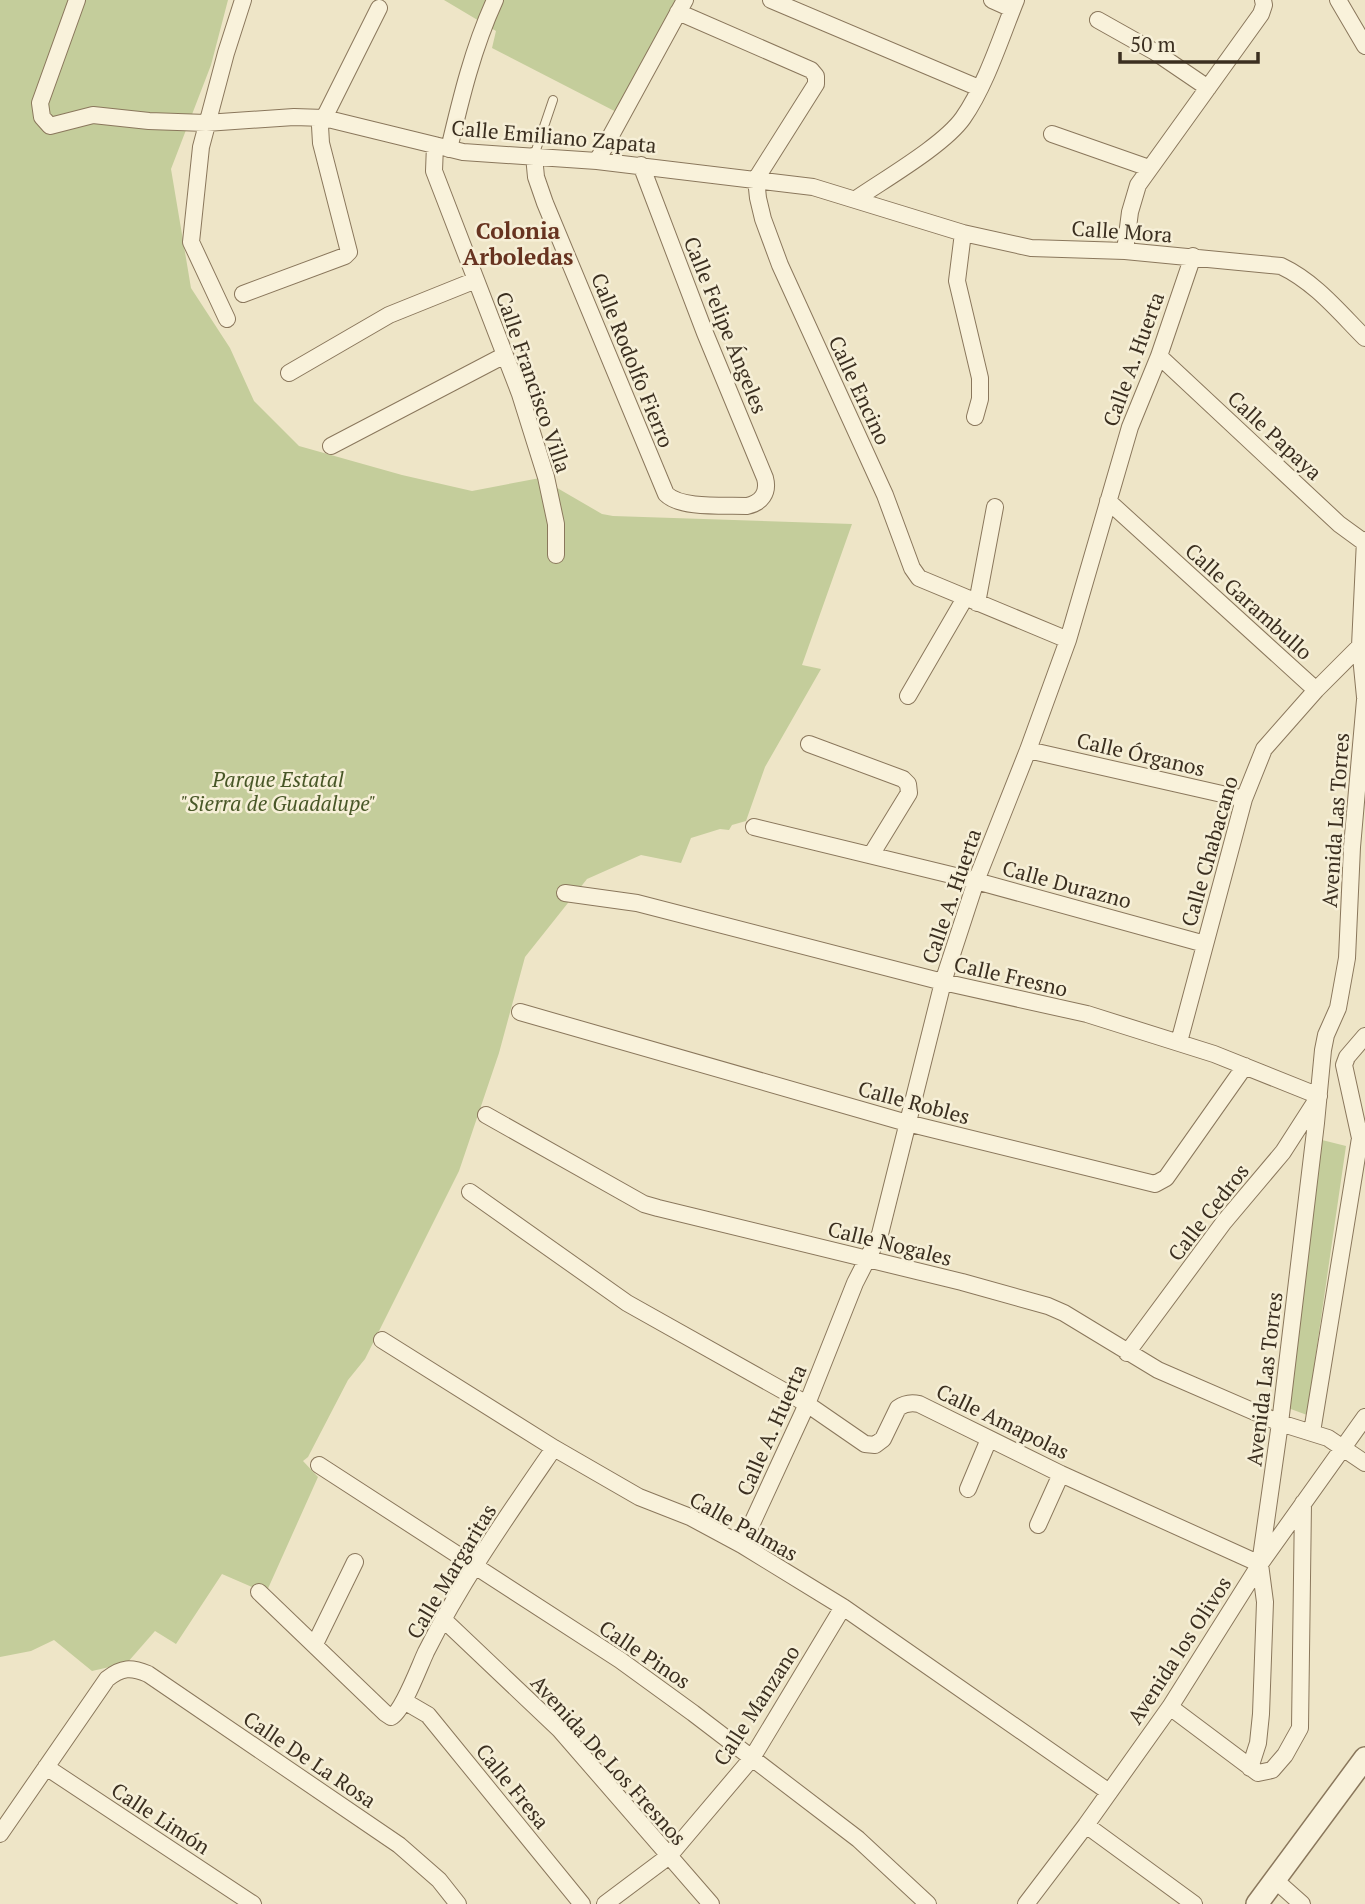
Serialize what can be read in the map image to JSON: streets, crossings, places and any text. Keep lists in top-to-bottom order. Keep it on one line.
{"streets":{"street":["Calle Emiliano Zapata","Calle Mora","Calle Felipe Ángeles","Calle A. Huerta","Calle Rodolfo Fierro","Calle Francisco Villa","Calle Encino","Calle Papaya","Calle Garambullo","Calle Órganos","Avenida Las Torres","Calle Chabacano","Calle Durazno","Calle Fresno","Calle Robles","Calle Cedros","Calle Nogales","Calle Amapolas","Calle Palmas","Calle Margaritas","Avenida los Olivos","Calle Pinos","Calle Manzano","Calle De La Rosa","Avenida De Los Fresnos","Calle Fresa","Calle Limón"]},"crossings":[["Calle Emiliano Zapata","Calle Mora"],["Calle Emiliano Zapata","Calle Felipe Ángeles"],["Calle Emiliano Zapata","Calle Rodolfo Fierro"],["Calle Emiliano Zapata","Calle Francisco Villa"],["Calle Emiliano Zapata","Calle Encino"],["Calle Mora","Calle A. Huerta"],["Calle Felipe Ángeles","Calle Rodolfo Fierro"],["Calle A. Huerta","Calle Encino"],["Calle A. Huerta","Calle Papaya"],["Calle A. Huerta","Calle Garambullo"],["Calle A. Huerta","Calle Órganos"],["Calle A. Huerta","Calle Durazno"],["Calle A. Huerta","Calle Fresno"],["Calle A. Huerta","Calle Robles"],["Calle A. Huerta","Calle Nogales"],["Calle A. Huerta","Calle Amapolas"],["Calle A. Huerta","Calle Palmas"],["Calle Papaya","Avenida Las Torres"],["Calle Garambullo","Avenida Las Torres"],["Calle Garambullo","Calle Chabacano"],["Calle Órganos","Calle Chabacano"],["Avenida Las Torres","Calle Fresno"],["Avenida Las Torres","Calle Cedros"],["Avenida Las Torres","Calle Nogales"],["Avenida Las Torres","Calle Amapolas"],["Avenida Las Torres","Avenida los Olivos"],["Calle Chabacano","Calle Durazno"],["Calle Chabacano","Calle Fresno"],["Calle Fresno","Calle Robles"],["Calle Fresno","Calle Cedros"],["Calle Cedros","Calle Nogales"],["Calle Nogales","Avenida los Olivos"],["Calle Amapolas","Avenida los Olivos"],["Calle Palmas","Calle Margaritas"],["Calle Palmas","Avenida los Olivos"],["Calle Palmas","Calle Manzano"],["Calle Margaritas","Calle Pinos"],["Calle Margaritas","Avenida De Los Fresnos"],["Calle Margaritas","Calle Fresa"],["Calle Pinos","Calle Manzano"],["Calle Manzano","Avenida De Los Fresnos"],["Calle De La Rosa","Calle Limón"]],"districts":["Colonia Arboledas"],"parks":["Parque Estatal \"Sierra de Guadalupe\""],"scale_bar":"50 m"}
